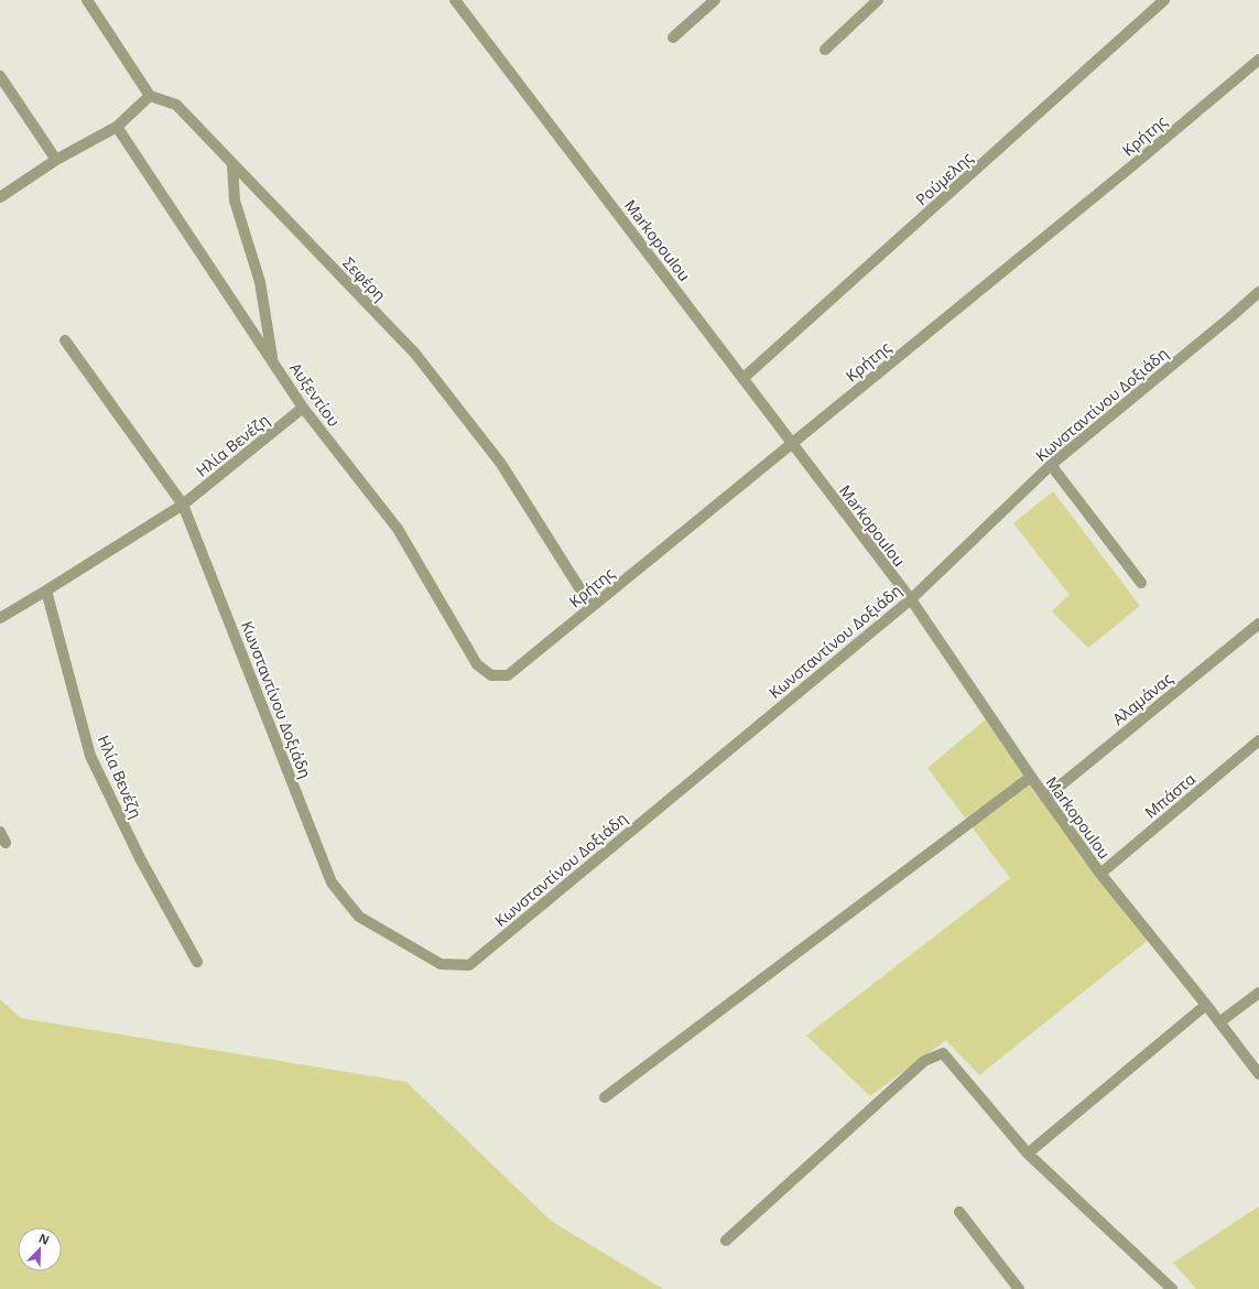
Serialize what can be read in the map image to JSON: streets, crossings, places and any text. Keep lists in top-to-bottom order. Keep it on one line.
{"streets":{"street":["Κρήτης","Ρούμελης","Markopoulou","Σεφέρη","Αυξεντίου","Κωνσταντίνου Δοξιάδη","Ηλία Βενέζη","Αλαμάνας","Μπάστα"]},"crossings":[["Κρήτης","Markopoulou"],["Κρήτης","Σεφέρη"],["Κρήτης","Αυξεντίου"],["Ρούμελης","Markopoulou"],["Markopoulou","Κωνσταντίνου Δοξιάδη"],["Markopoulou","Αλαμάνας"],["Markopoulou","Μπάστα"],["Αυξεντίου","Ηλία Βενέζη"],["Κωνσταντίνου Δοξιάδη","Ηλία Βενέζη"]],"north":"top right"}
